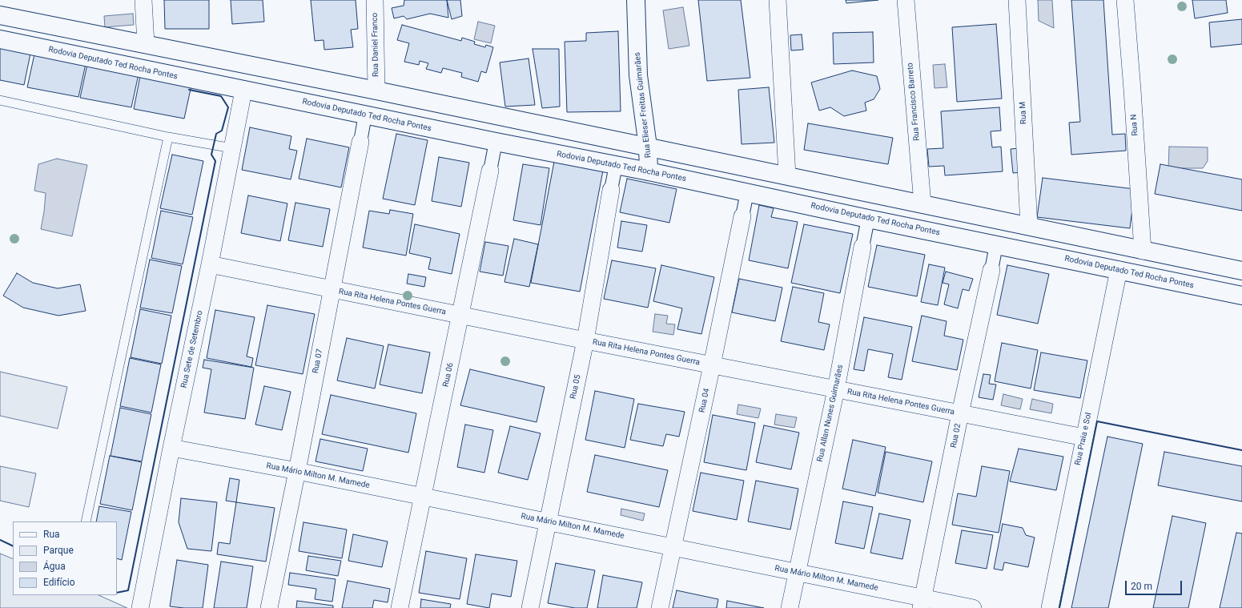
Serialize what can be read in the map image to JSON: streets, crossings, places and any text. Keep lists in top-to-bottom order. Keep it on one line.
{"streets":{"main road":["Rodovia Deputado Ted Rocha Pontes","Rua Elieser Freitas Guimarães"],"street":["Rua Daniel Franco","Rua Francisco Barreto","Rua M","Rua N","Rua Rita Helena Pontes Guerra","Rua Sete de Setembro","Rua 07","Rua 06","Rua 05","Rua 04","Rua Allan Nunes Guimarães","Rua 02","Rua Praia e Sol","Rua Mário Milton M. Mamede"]},"crossings":[["Rodovia Deputado Ted Rocha Pontes","Rua Elieser Freitas Guimarães"],["Rodovia Deputado Ted Rocha Pontes","Rua Sete de Setembro"],["Rodovia Deputado Ted Rocha Pontes","Rua 07"],["Rodovia Deputado Ted Rocha Pontes","Rua 06"],["Rodovia Deputado Ted Rocha Pontes","Rua 05"],["Rodovia Deputado Ted Rocha Pontes","Rua 04"],["Rodovia Deputado Ted Rocha Pontes","Rua Allan Nunes Guimarães"],["Rodovia Deputado Ted Rocha Pontes","Rua 02"],["Rodovia Deputado Ted Rocha Pontes","Rua Praia e Sol"],["Rua Rita Helena Pontes Guerra","Rua Sete de Setembro"],["Rua Rita Helena Pontes Guerra","Rua 07"],["Rua Rita Helena Pontes Guerra","Rua 06"],["Rua Rita Helena Pontes Guerra","Rua 05"],["Rua Rita Helena Pontes Guerra","Rua 04"],["Rua Rita Helena Pontes Guerra","Rua Allan Nunes Guimarães"],["Rua Rita Helena Pontes Guerra","Rua 02"],["Rua Rita Helena Pontes Guerra","Rua Praia e Sol"],["Rua Sete de Setembro","Rua Mário Milton M. Mamede"],["Rua 07","Rua Mário Milton M. Mamede"],["Rua 06","Rua Mário Milton M. Mamede"],["Rua 05","Rua Mário Milton M. Mamede"],["Rua 04","Rua Mário Milton M. Mamede"],["Rua Allan Nunes Guimarães","Rua Mário Milton M. Mamede"],["Rua 02","Rua Mário Milton M. Mamede"]],"legend":["Rua","Parque","Água","Edifício"],"scale_bar":"20 m"}
